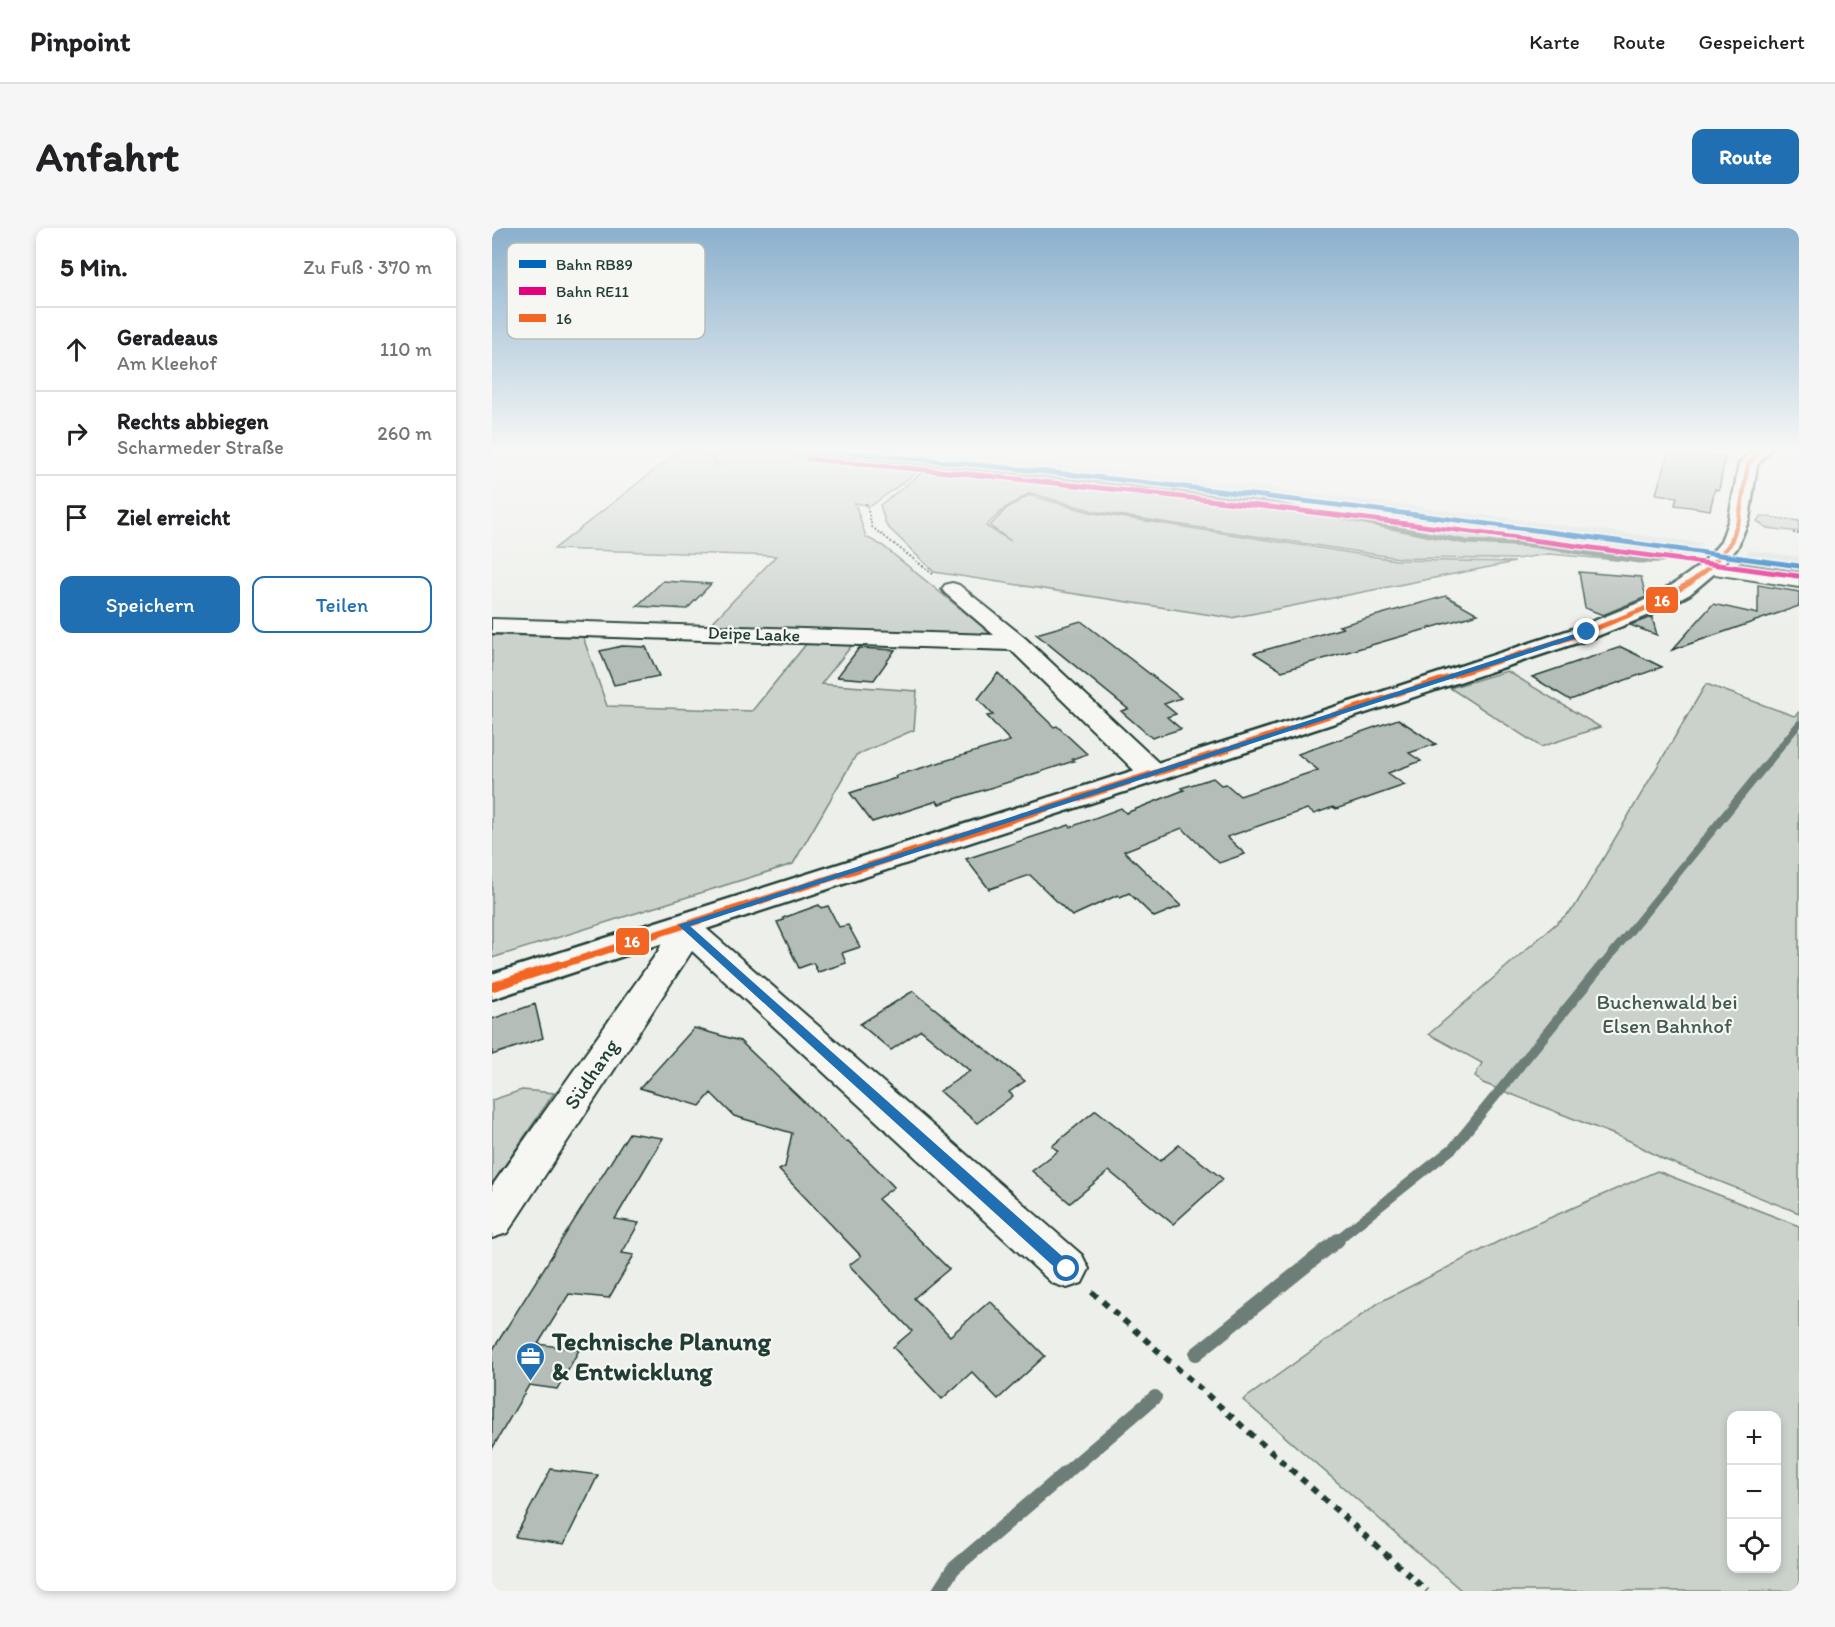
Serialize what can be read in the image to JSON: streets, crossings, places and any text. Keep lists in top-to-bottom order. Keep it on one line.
{"streets":{"street":["Deipe Laake","Südhang"]},"parks":["Buchenwald bei Elsen Bahnhof"],"places":{"office":["Technische Planung & Entwicklung"]},"lines":["rail line RB89","rail line RE11","transit line 16"],"legend":["Bahn RB89","Bahn RE11","16"],"page":{"header":"Pinpoint","nav":["Karte","Route","Gespeichert"],"buttons":["Route",["Speichern","Teilen"]],"title":"Anfahrt","heading":["5 Min.","Zu Fuß · 370 m"],"list":[["Geradeaus","Am Kleehof","110 m"],["Rechts abbiegen","Scharmeder Straße","260 m"],"Ziel erreicht"],"map_buttons":["+","−"]}}
